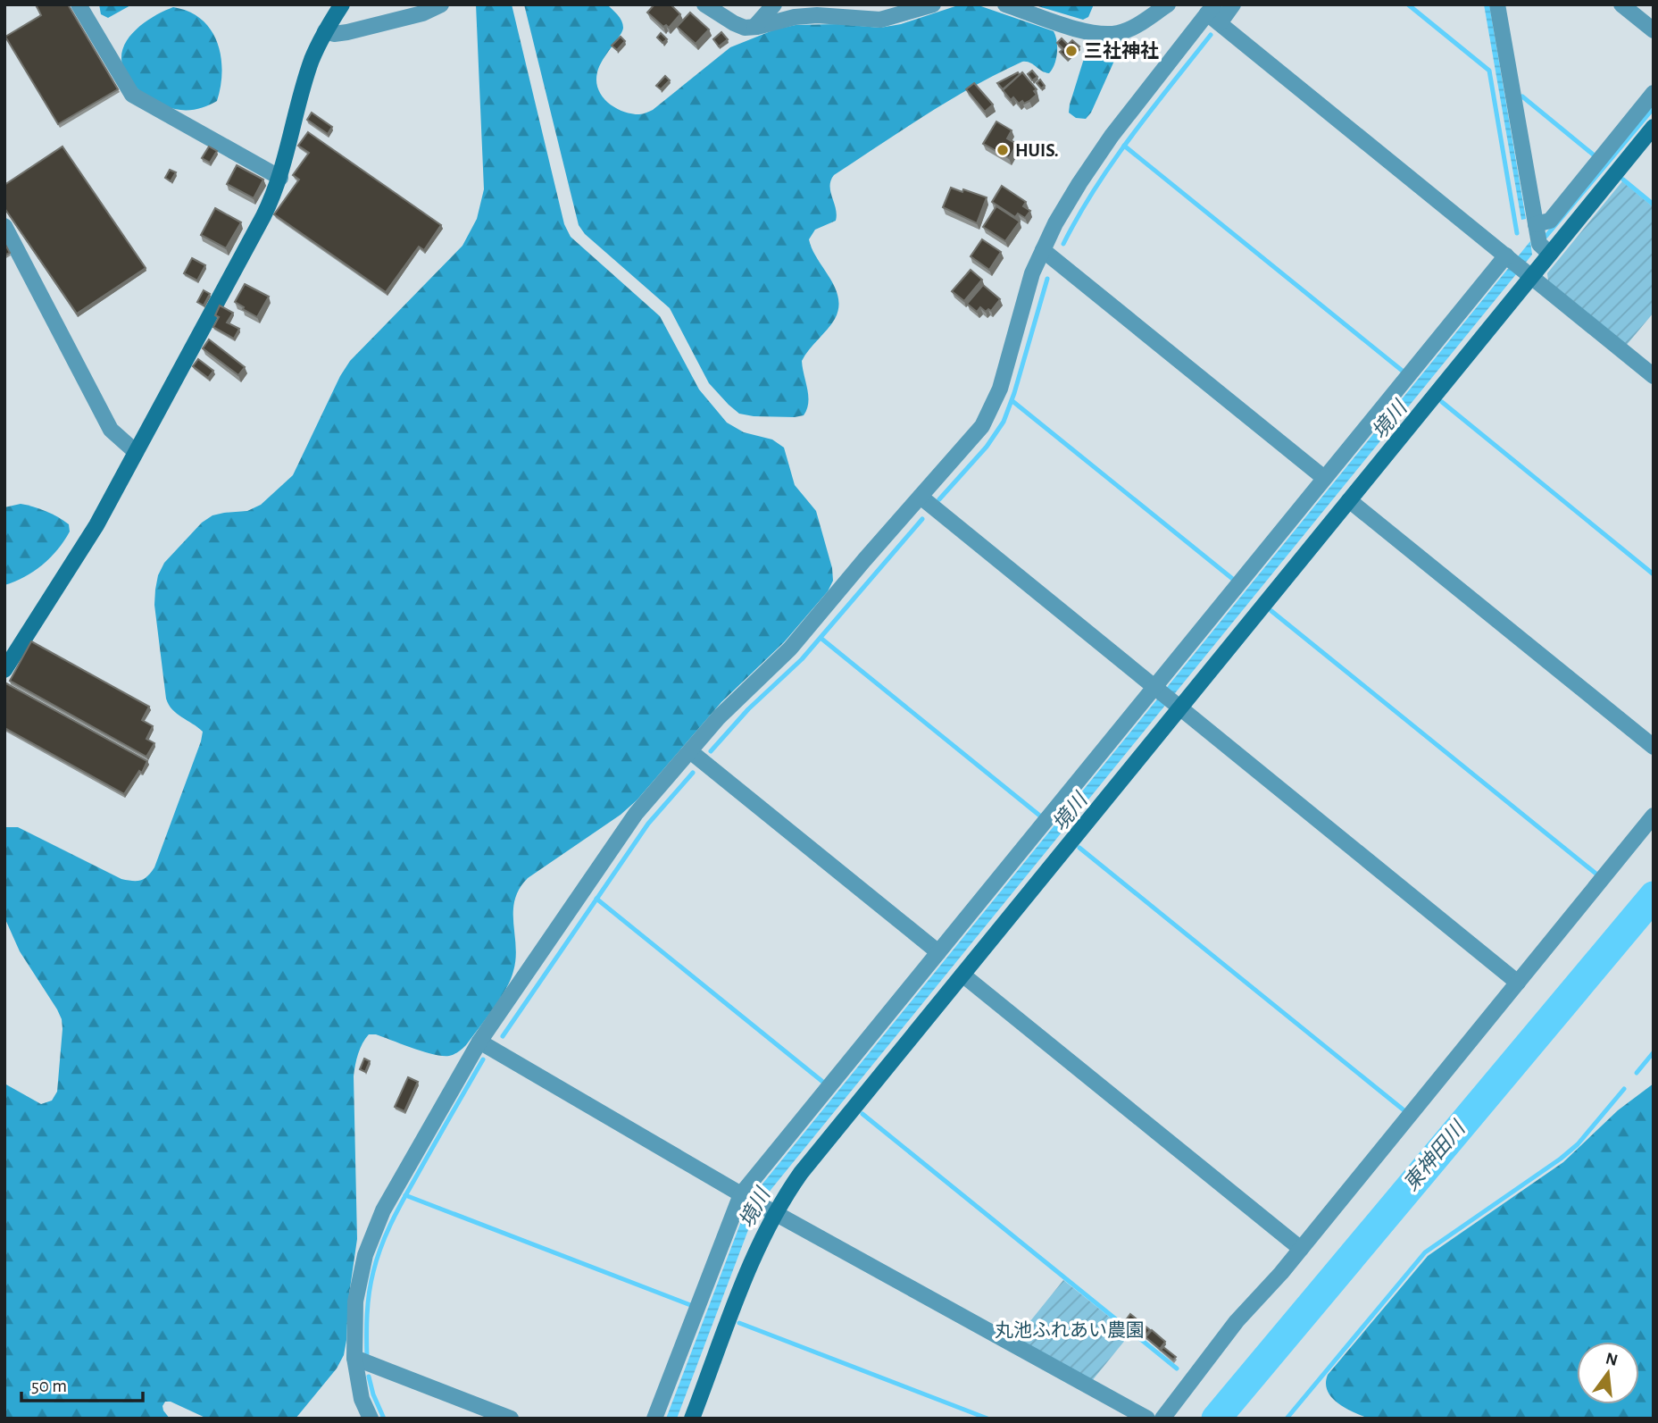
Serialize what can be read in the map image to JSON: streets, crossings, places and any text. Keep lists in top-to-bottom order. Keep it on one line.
{"water":["境川","東神田川"],"parks":["丸池ふれあい農園"],"places":["三社神社","HUIS."],"scale_bar":"50 m","north":"top"}
